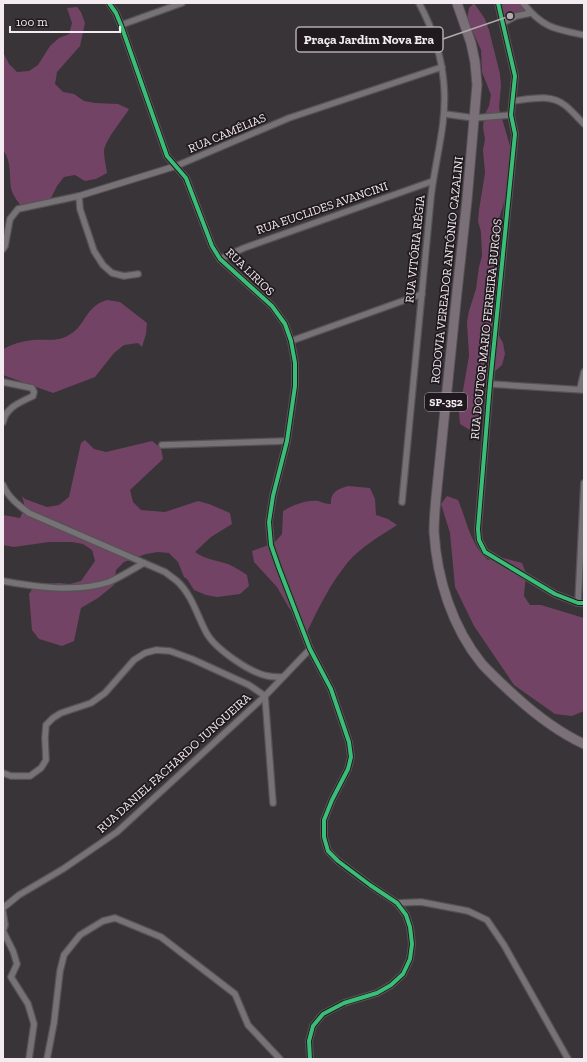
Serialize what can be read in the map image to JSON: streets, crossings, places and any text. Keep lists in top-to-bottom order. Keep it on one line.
{"streets":{"main road":["RODOVIA VEREADOR ANTÔNIO CAZALINI","SP-352"],"street":["RUA CAMÉLIAS","RUA EUCLIDES AVANCINI","RUA VITÓRIA RÉGIA","RUA LIRIOS","RUA DOUTOR MARIO FERREIRA BURGOS","RUA DANIEL FACHARDO JUNQUEIRA"]},"crossings":[["RUA CAMÉLIAS","RUA VITÓRIA RÉGIA"],["RUA CAMÉLIAS","RUA LIRIOS"],["RUA EUCLIDES AVANCINI","RUA VITÓRIA RÉGIA"],["RUA EUCLIDES AVANCINI","RUA LIRIOS"],["RUA LIRIOS","RUA DANIEL FACHARDO JUNQUEIRA"]],"places":["Praça Jardim Nova Era"],"scale_bar":"100 m"}
